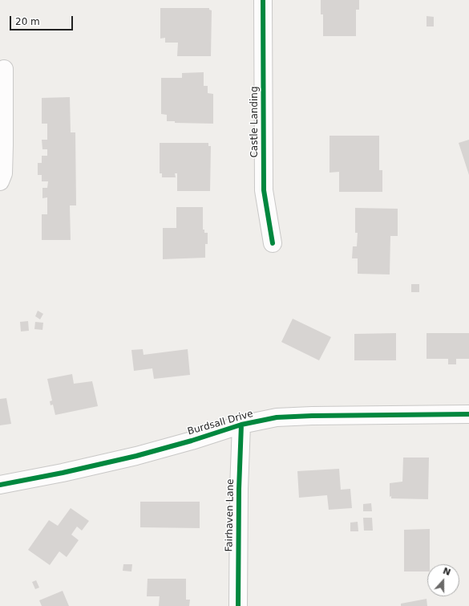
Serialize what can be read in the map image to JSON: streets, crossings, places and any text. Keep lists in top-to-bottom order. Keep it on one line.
{"streets":{"street":["Castle Landing","Burdsall Drive","Fairhaven Lane"]},"crossings":[["Burdsall Drive","Fairhaven Lane"]],"scale_bar":"20 m","north":"top"}
